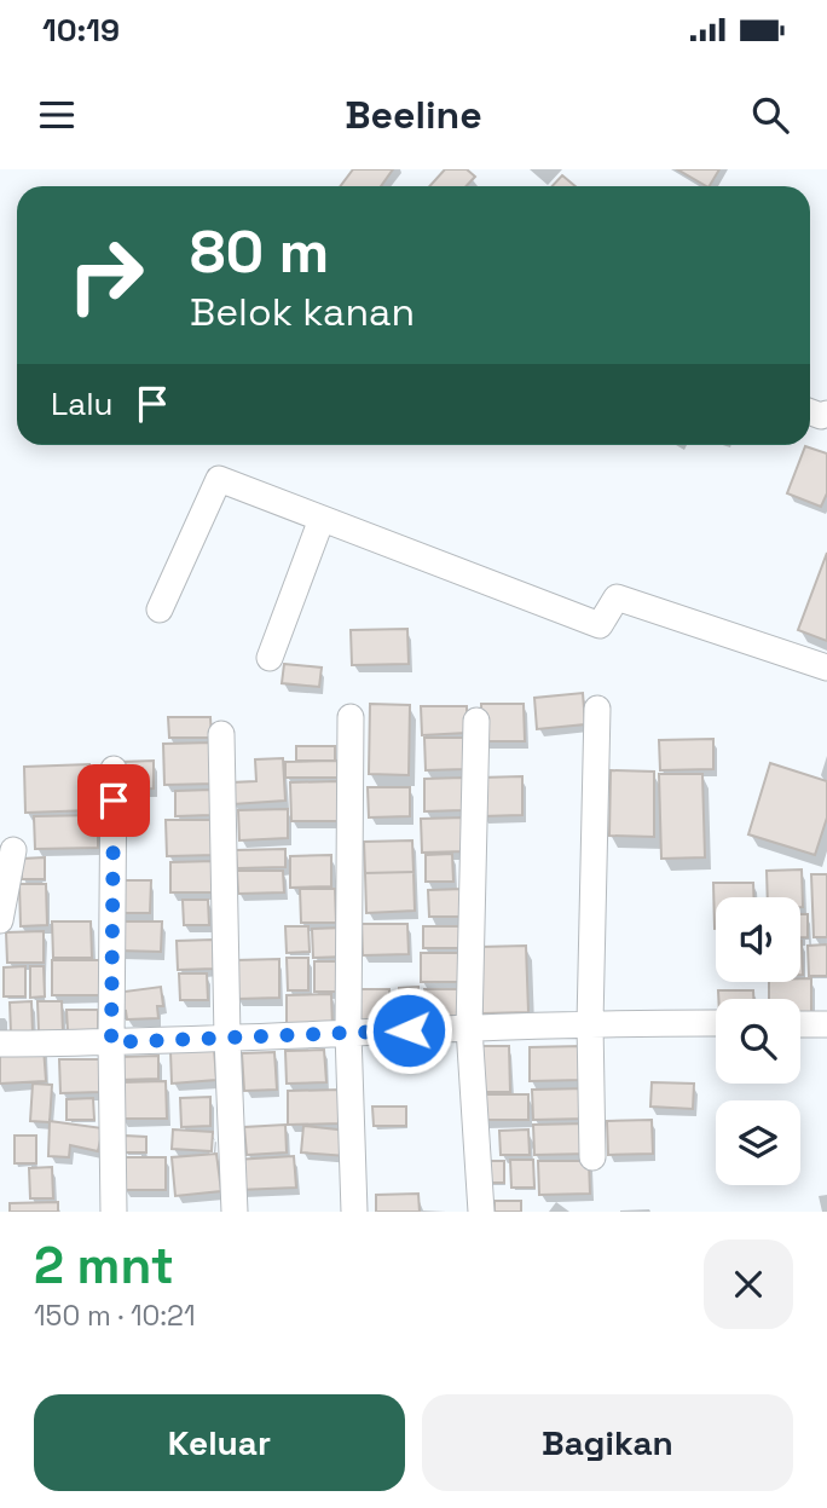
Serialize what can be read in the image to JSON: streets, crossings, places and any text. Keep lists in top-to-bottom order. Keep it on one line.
{"page":{"status":"10:19","header":"Beeline","turn":["80 m","Belok kanan"],"then":"Lalu","heading":["2 mnt","150 m · 10:21"],"buttons":["Keluar","Bagikan"]}}
